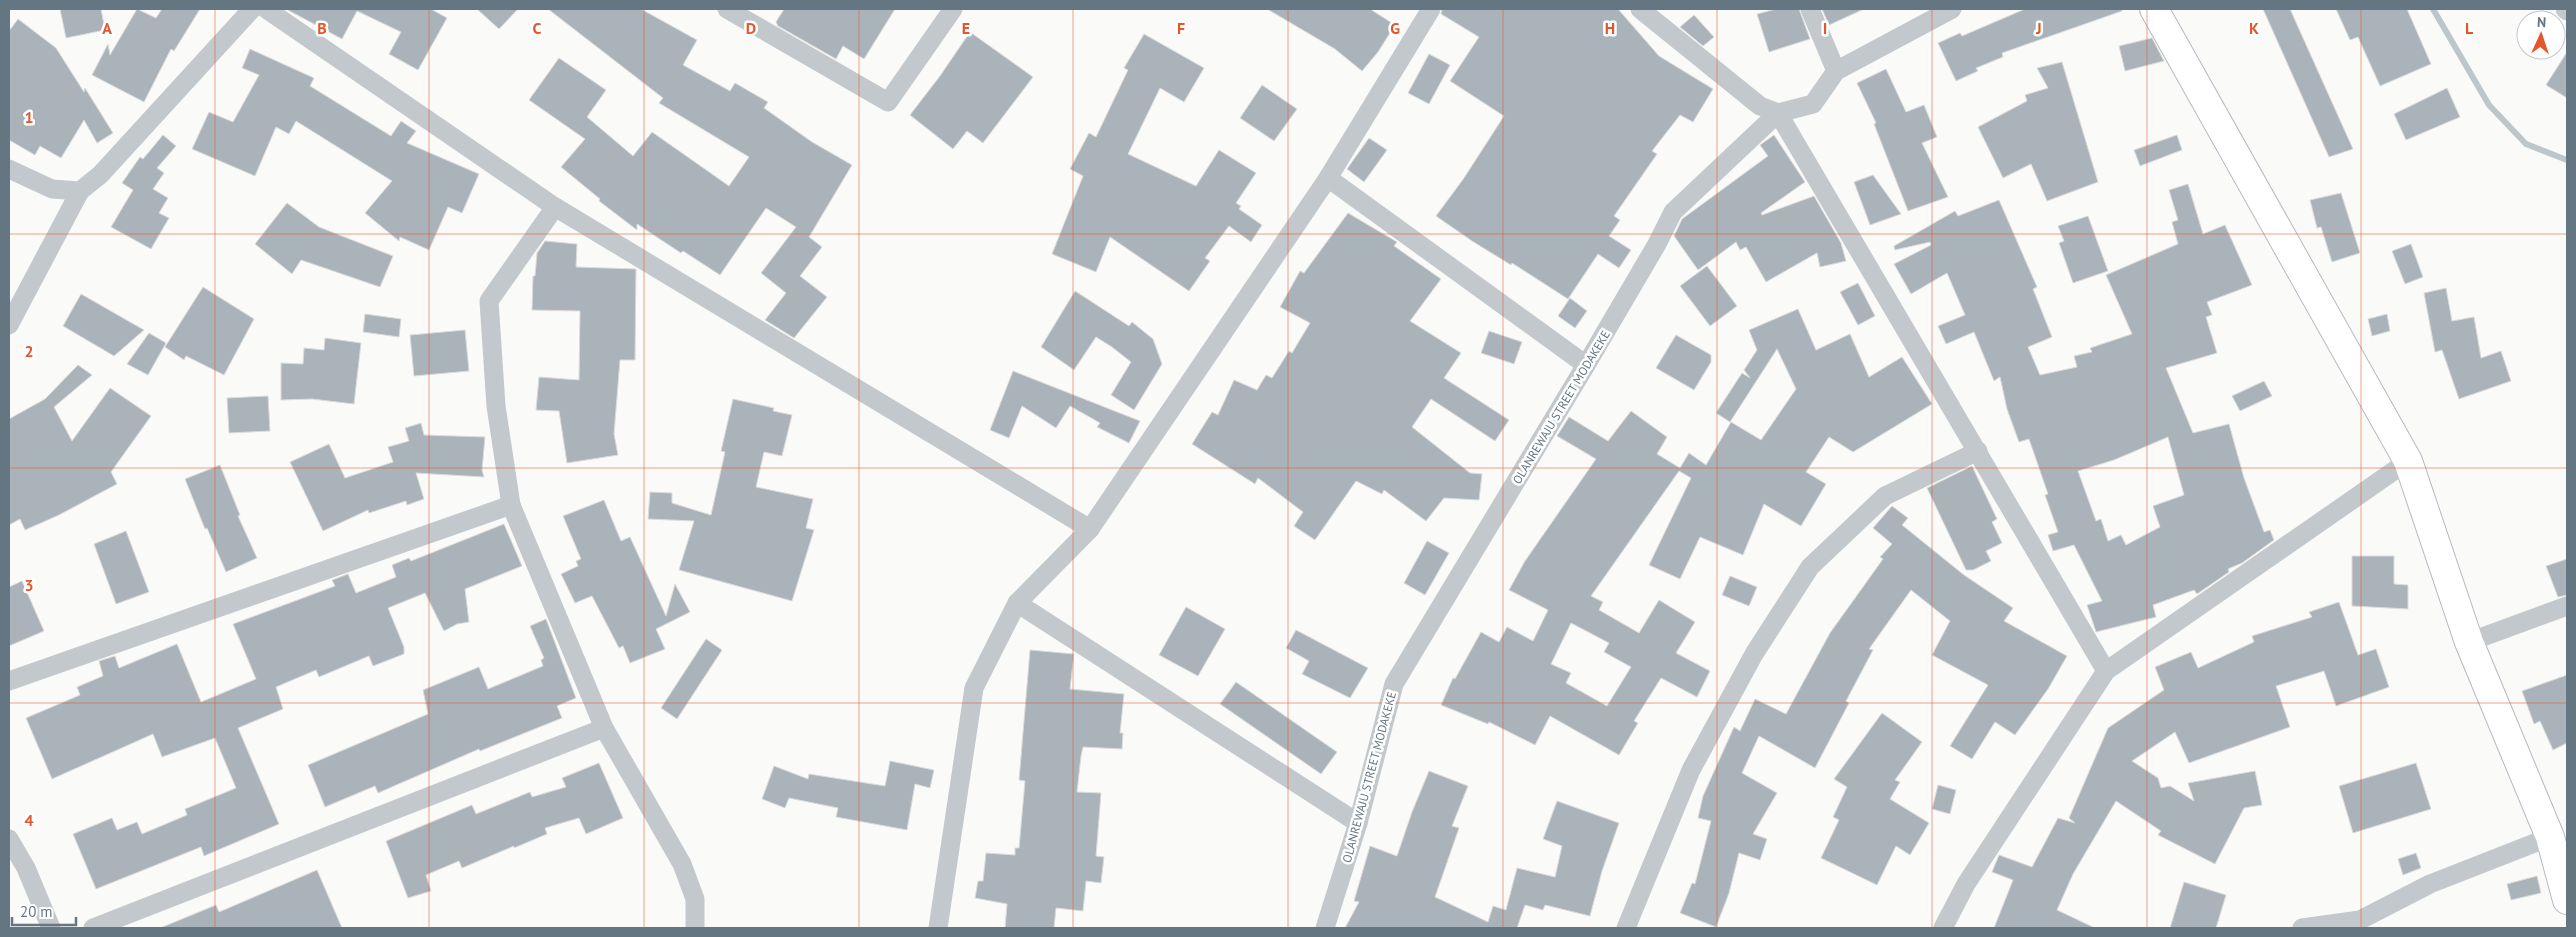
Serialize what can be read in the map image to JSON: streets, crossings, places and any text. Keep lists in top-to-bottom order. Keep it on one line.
{"streets":{"street":["OLANREWAJU STREET MODAKEKE"]},"scale_bar":"20 m","north":"top","grid":{"columns":["A","B","C","D","E","F","G","H","I","J","K","L"],"rows":["1","2","3","4"]}}
